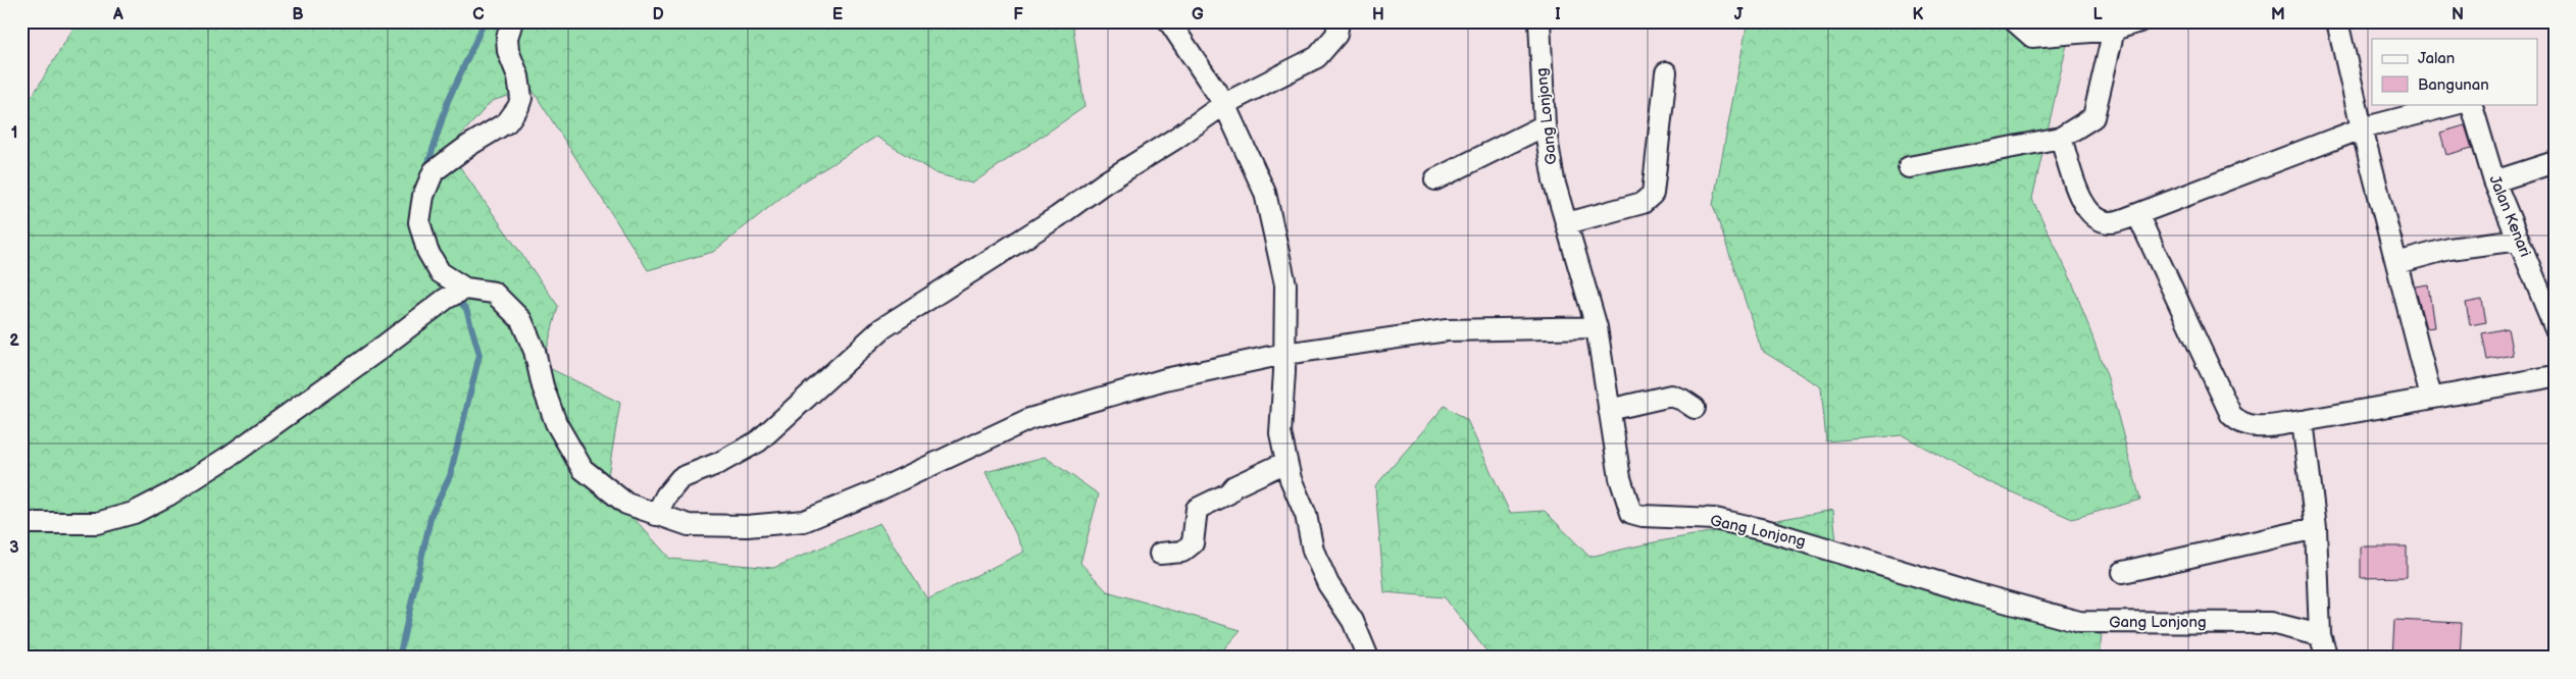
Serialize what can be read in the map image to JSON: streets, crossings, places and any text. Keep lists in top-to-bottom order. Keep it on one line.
{"streets":{"street":["Gang Lonjong","Jalan Kenari"]},"legend":["Jalan","Bangunan"],"grid":{"columns":["A","B","C","D","E","F","G","H","I","J","K","L","M","N"],"rows":["1","2","3"]}}
